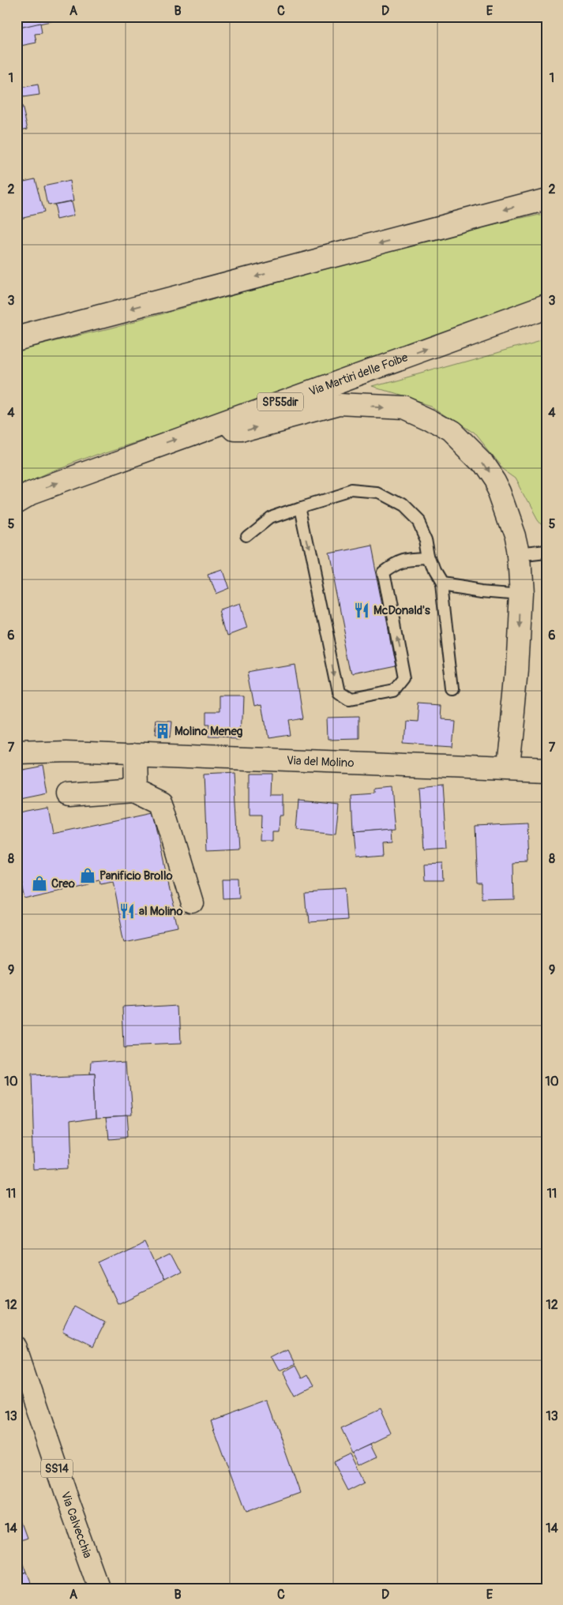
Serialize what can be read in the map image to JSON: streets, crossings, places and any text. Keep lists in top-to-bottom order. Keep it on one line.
{"streets":{"main road":["Via Martiri delle Foibe","SP55dir","Via del Molino","SS14","Via Calvecchia"]},"places":{"restaurant":["McDonald's","al Molino"],"building":["Molino Meneg"],"shop":["Panificio Brollo","Creo"]},"grid":{"columns":["A","B","C","D","E"],"rows":["1","2","3","4","5","6","7","8","9","10","11","12","13","14"]}}
